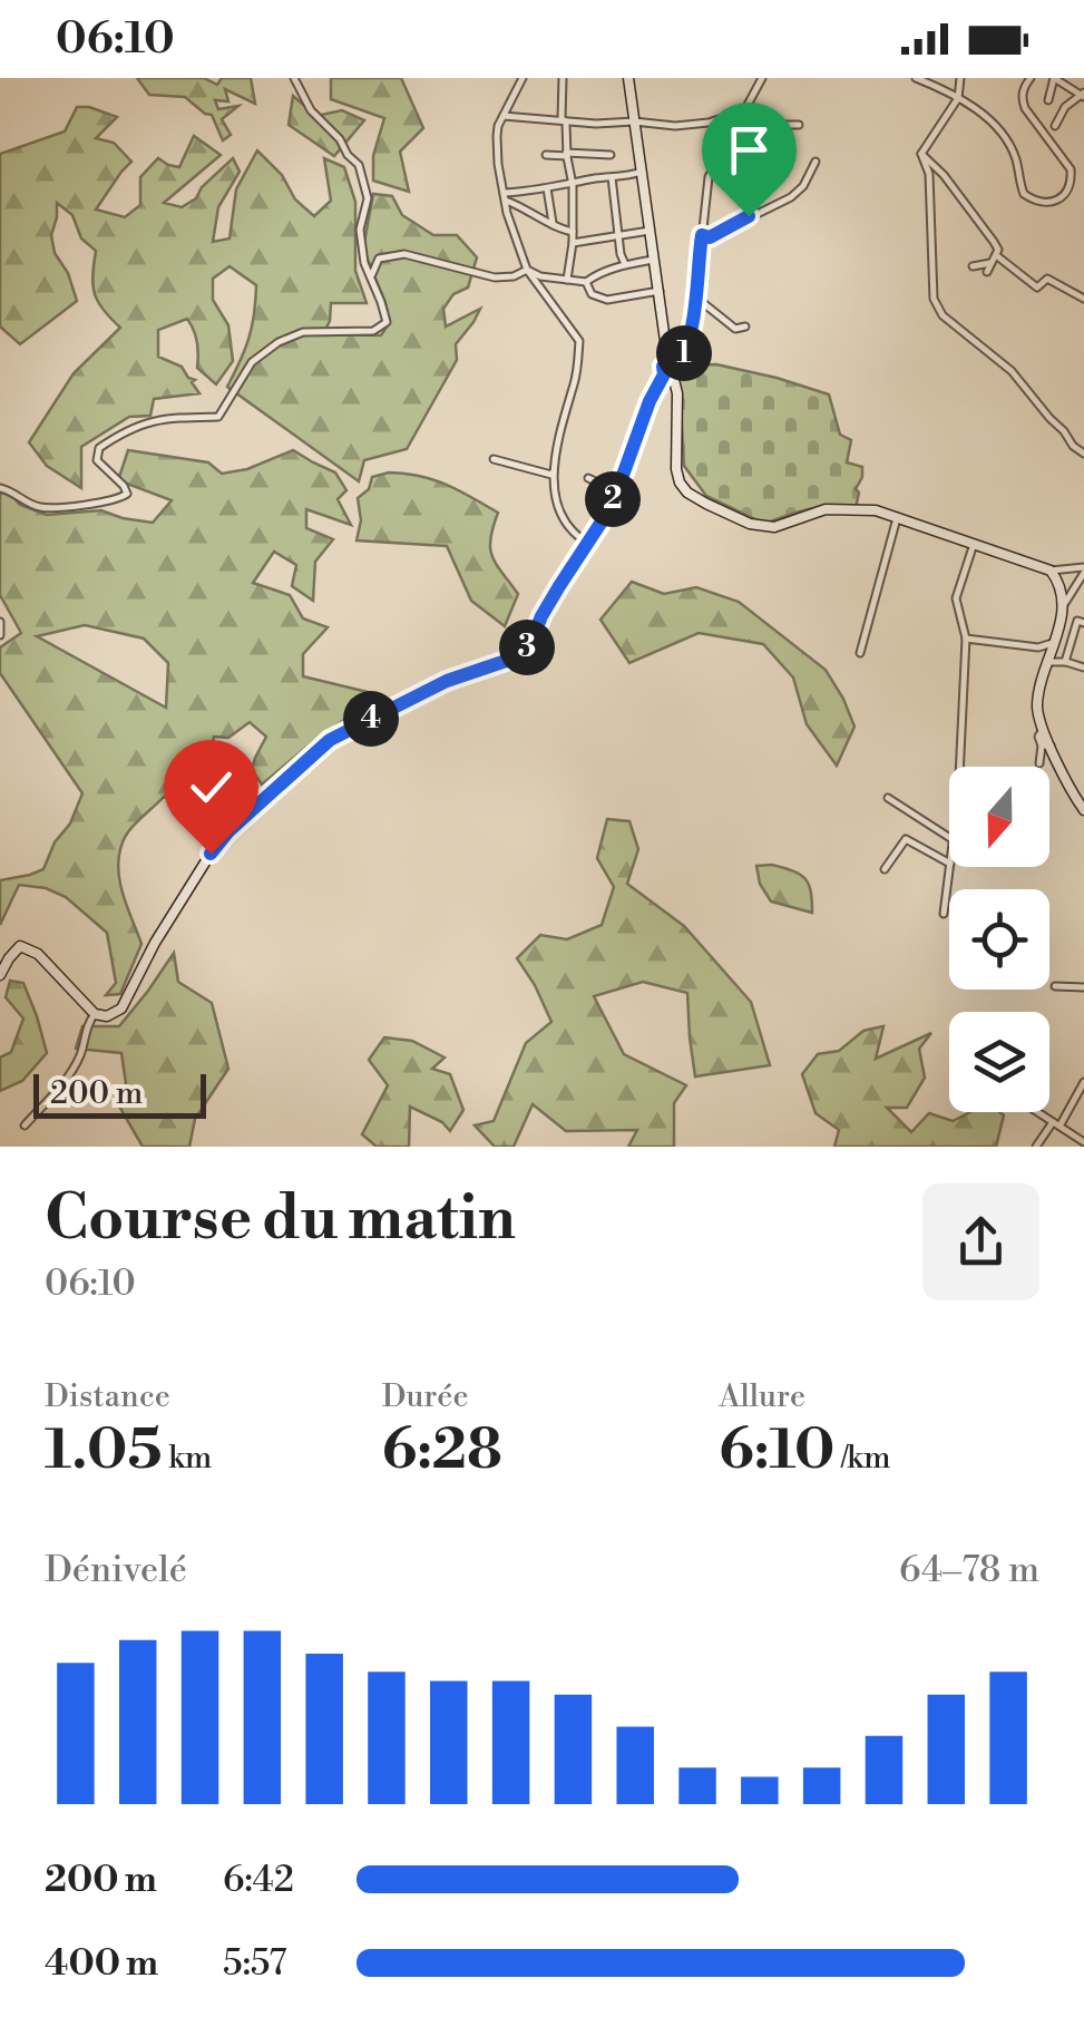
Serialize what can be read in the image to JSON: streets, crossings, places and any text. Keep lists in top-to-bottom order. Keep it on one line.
{"scale_bar":"200 m","north":"bottom","page":{"status":"06:10","pins":["1","2","3","4"],"scale":"200 m","heading":["Course du matin","06:10"],"stats":[["Distance","1.05 km"],["Durée","6:28"],["Allure","6:10 /km"]],"chart":["Dénivelé","64–78 m"],"list":[{"name":"200 m","note":"6:42"},{"name":"400 m","note":"5:57"}]}}
